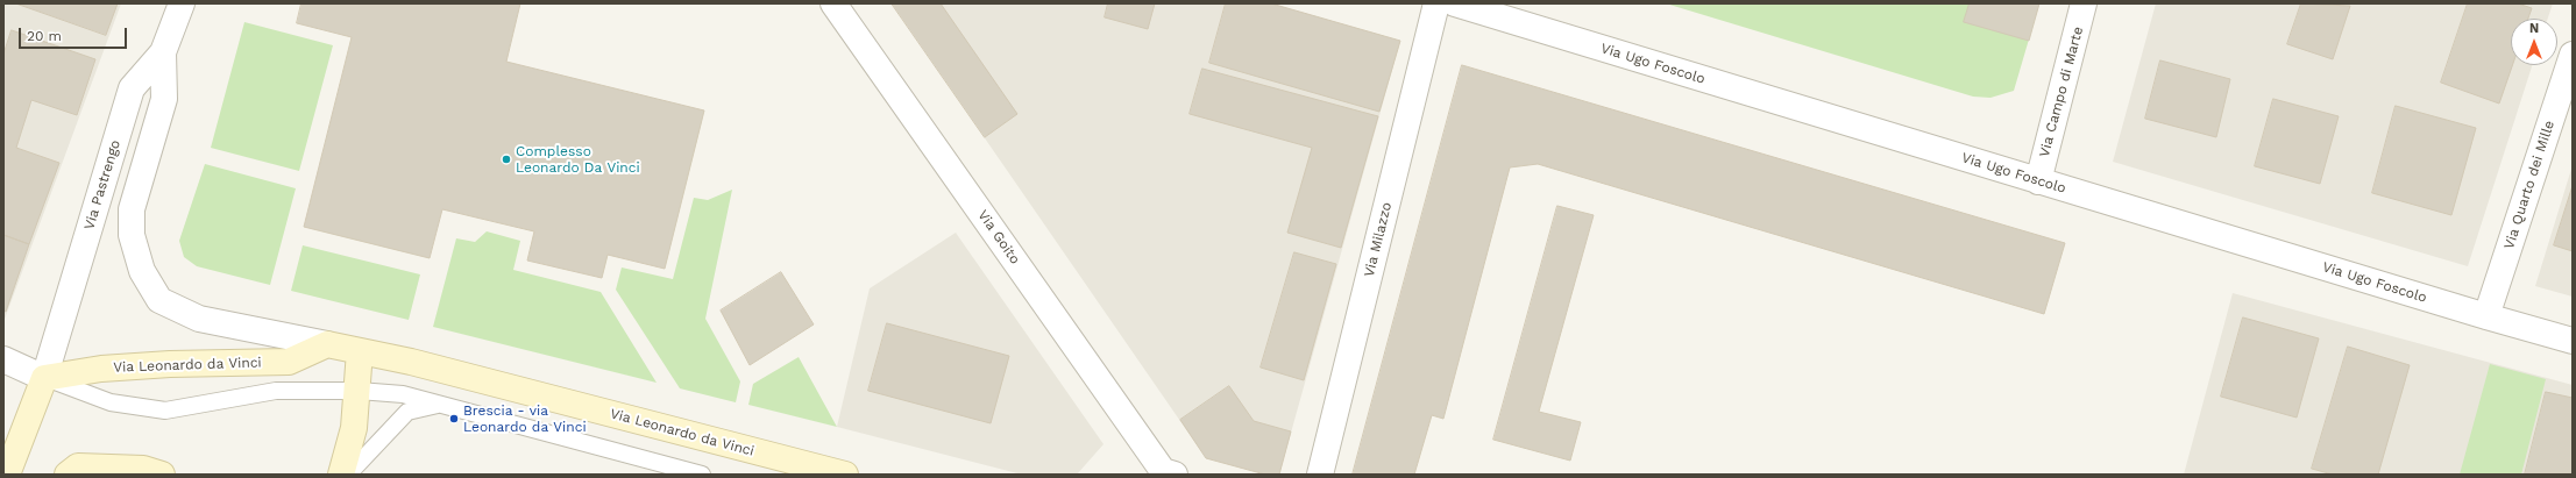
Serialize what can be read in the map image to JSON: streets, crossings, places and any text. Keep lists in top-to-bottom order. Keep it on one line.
{"streets":{"main road":["Via Leonardo da Vinci"],"street":["Via Ugo Foscolo","Via Campo di Marte","Via Pastrengo","Via Quarto dei Mille","Via Goito","Via Milazzo"]},"crossings":[["Via Ugo Foscolo","Via Campo di Marte"],["Via Ugo Foscolo","Via Quarto dei Mille"],["Via Pastrengo","Via Leonardo da Vinci"]],"places":["Complesso Leonardo Da Vinci","Brescia - via Leonardo da Vinci"],"scale_bar":"20 m","north":"top"}
